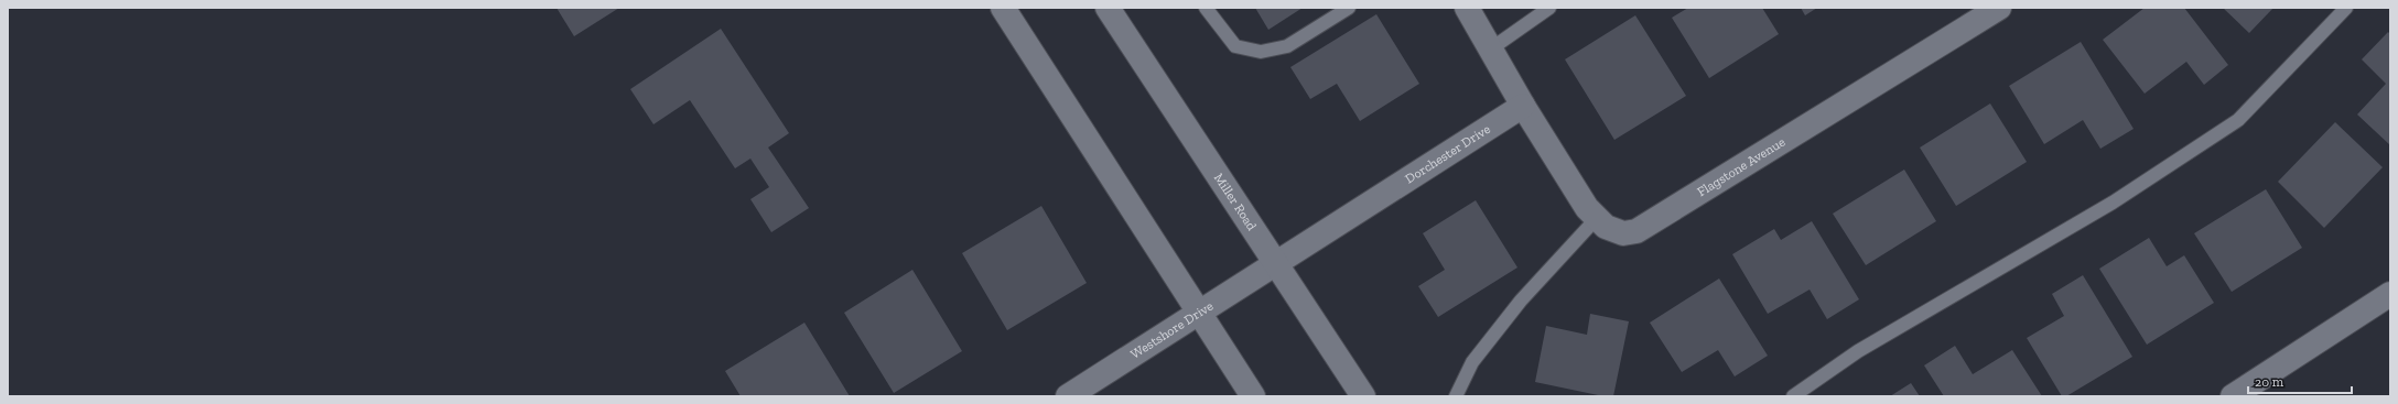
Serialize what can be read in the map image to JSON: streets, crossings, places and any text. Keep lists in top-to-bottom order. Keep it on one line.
{"streets":{"street":["Dorchester Drive","Flagstone Avenue","Miller Road","Westshore Drive"]},"crossings":[["Dorchester Drive","Flagstone Avenue"],["Dorchester Drive","Miller Road"],["Dorchester Drive","Westshore Drive"],["Miller Road","Westshore Drive"]],"scale_bar":"20 m"}
